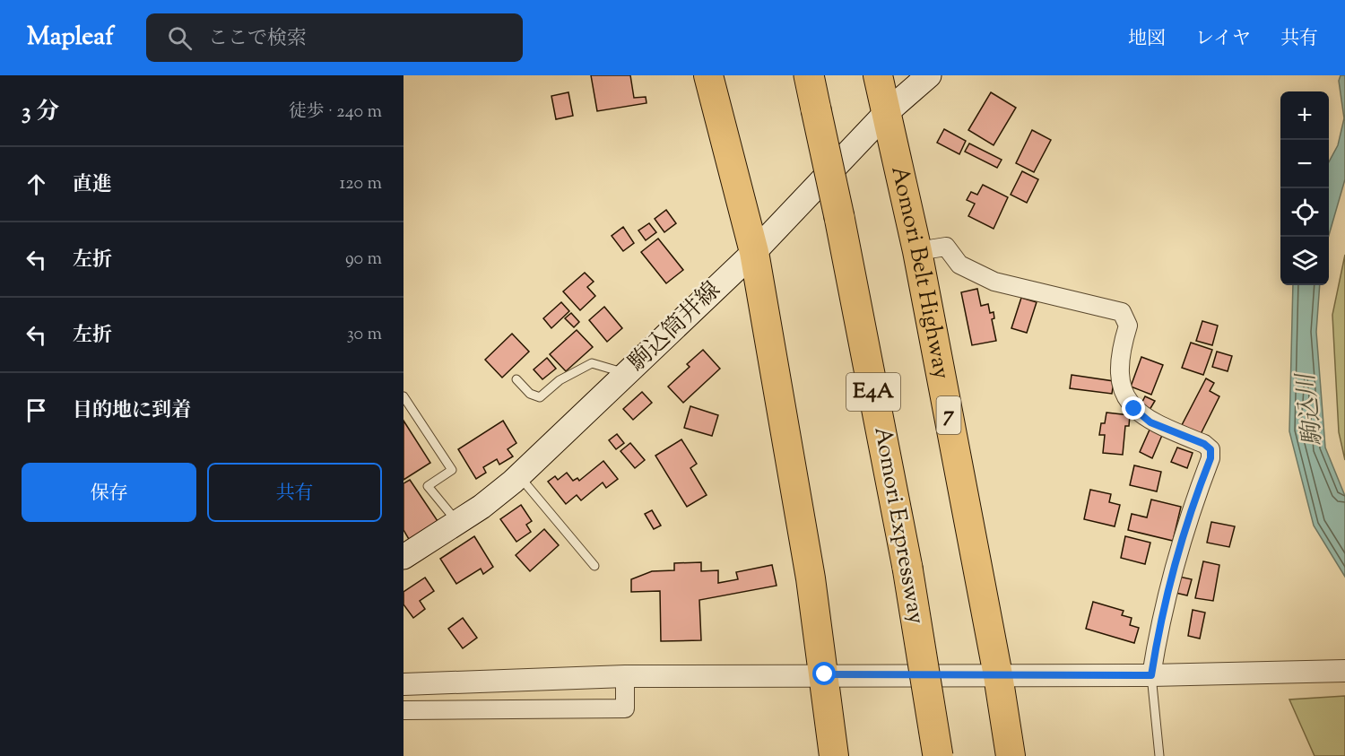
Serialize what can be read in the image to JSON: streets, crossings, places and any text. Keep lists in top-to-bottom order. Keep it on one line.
{"streets":{"highway":["Aomori Belt Highway","E4A","7","Aomori Expressway"],"main road":["駒込筒井線"]},"crossings":[["Aomori Belt Highway","駒込筒井線"]],"water":["駒込川"],"page":{"header":"Mapleaf","search":"ここで検索","nav":["地図","レイヤ","共有"],"heading":["3 分","徒歩 · 240 m"],"map_buttons":["+","−"],"list":[["直進","120 m"],["左折","90 m"],["左折","30 m"],"目的地に到着"],"buttons":["保存","共有"]}}
